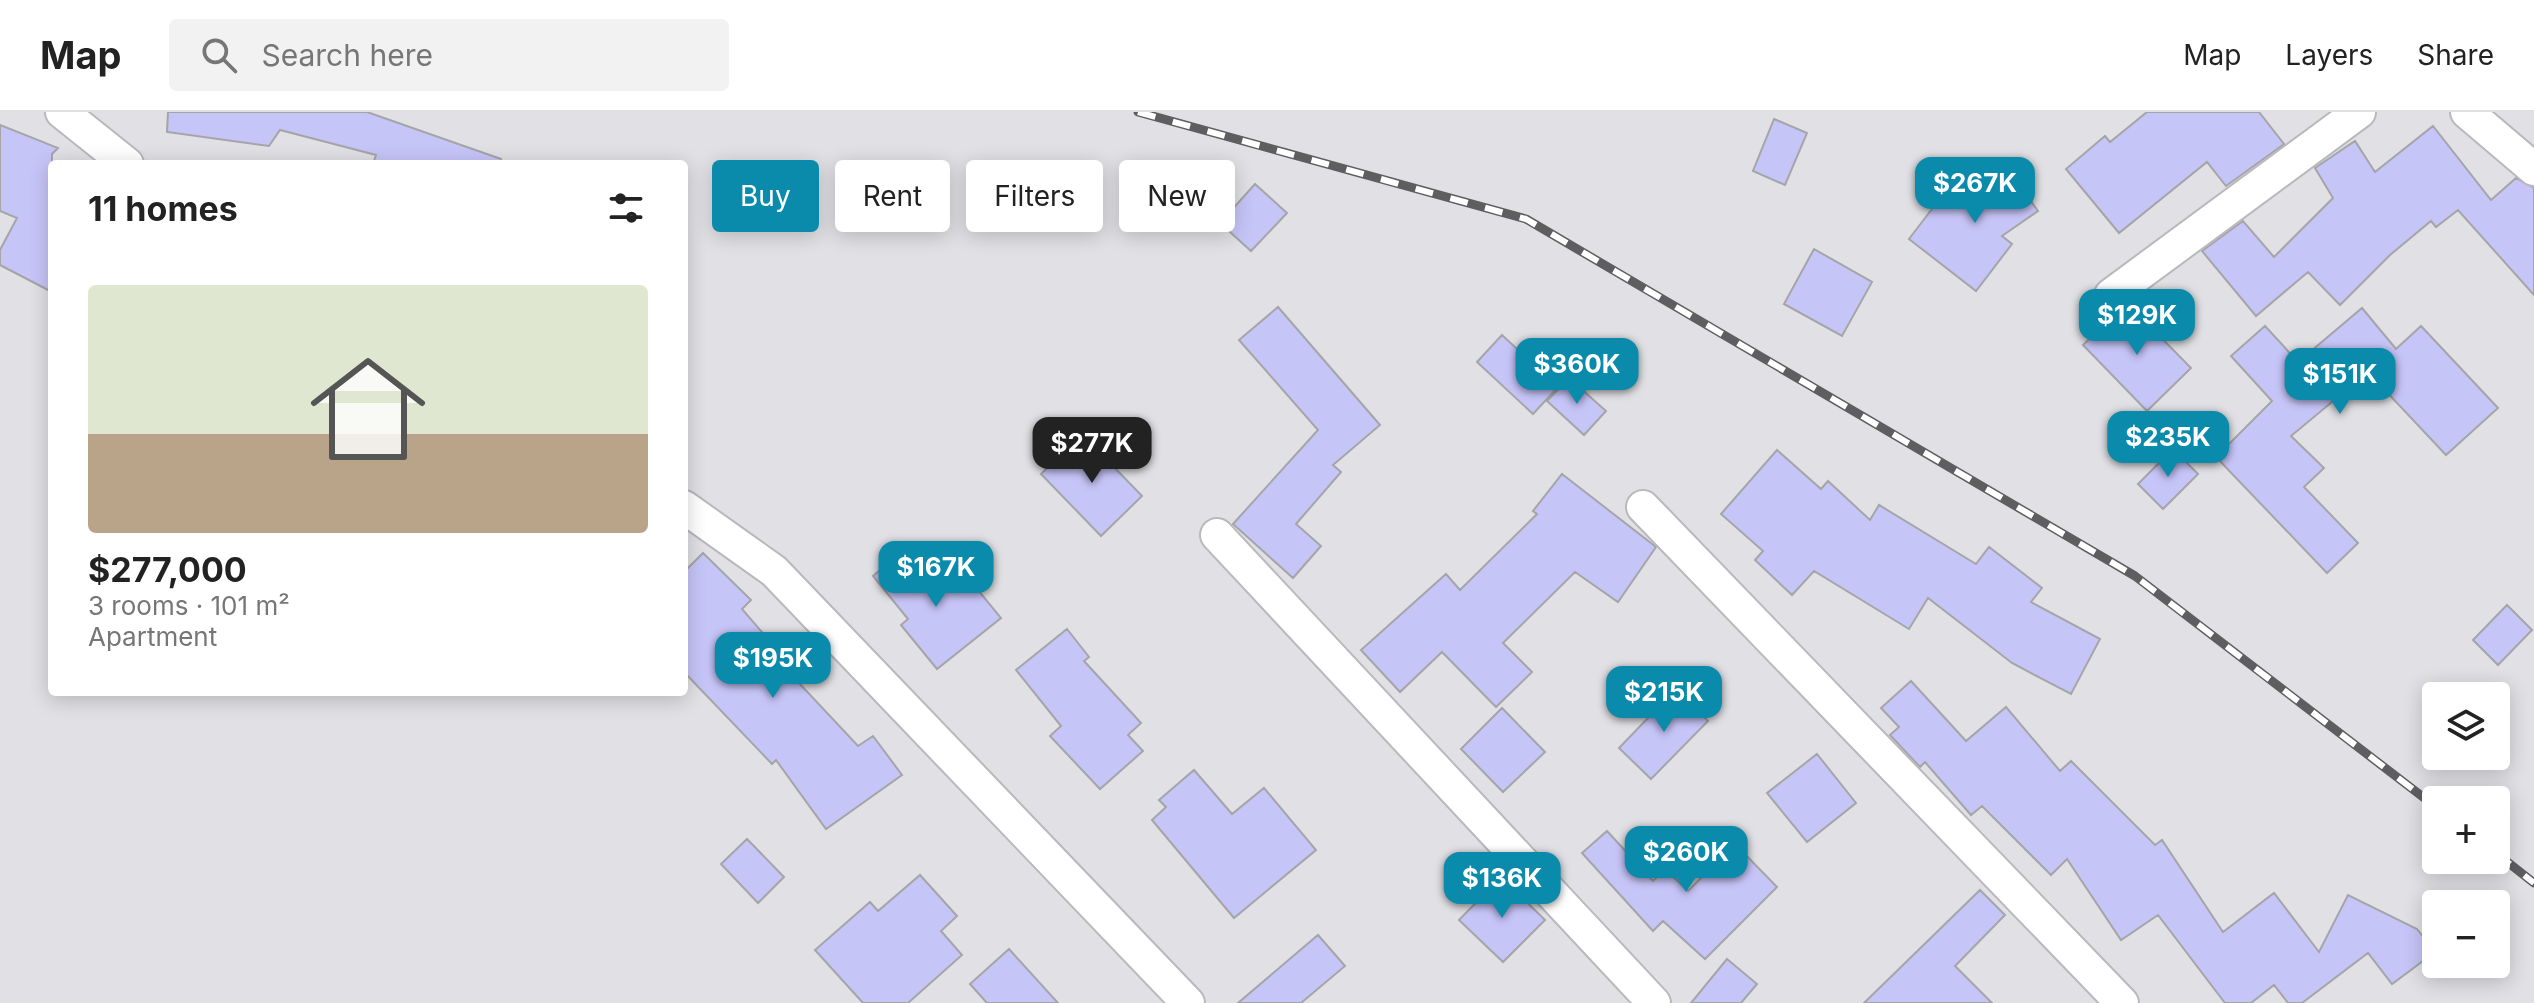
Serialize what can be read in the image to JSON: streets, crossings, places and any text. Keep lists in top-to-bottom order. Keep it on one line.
{"page":{"header":"Map","search":"Search here","nav":["Map","Layers","Share"],"price":["$267K","$129K","$360K","$151K","$235K","$277K","$167K","$195K","$215K","$260K","$136K"],"chip":["Buy","Rent","Filters","New"],"heading":"11 homes","list":[{"name":"$277,000","note":"3 rooms · 101 m² · Apartment"}],"map_buttons":["+","−"]}}
